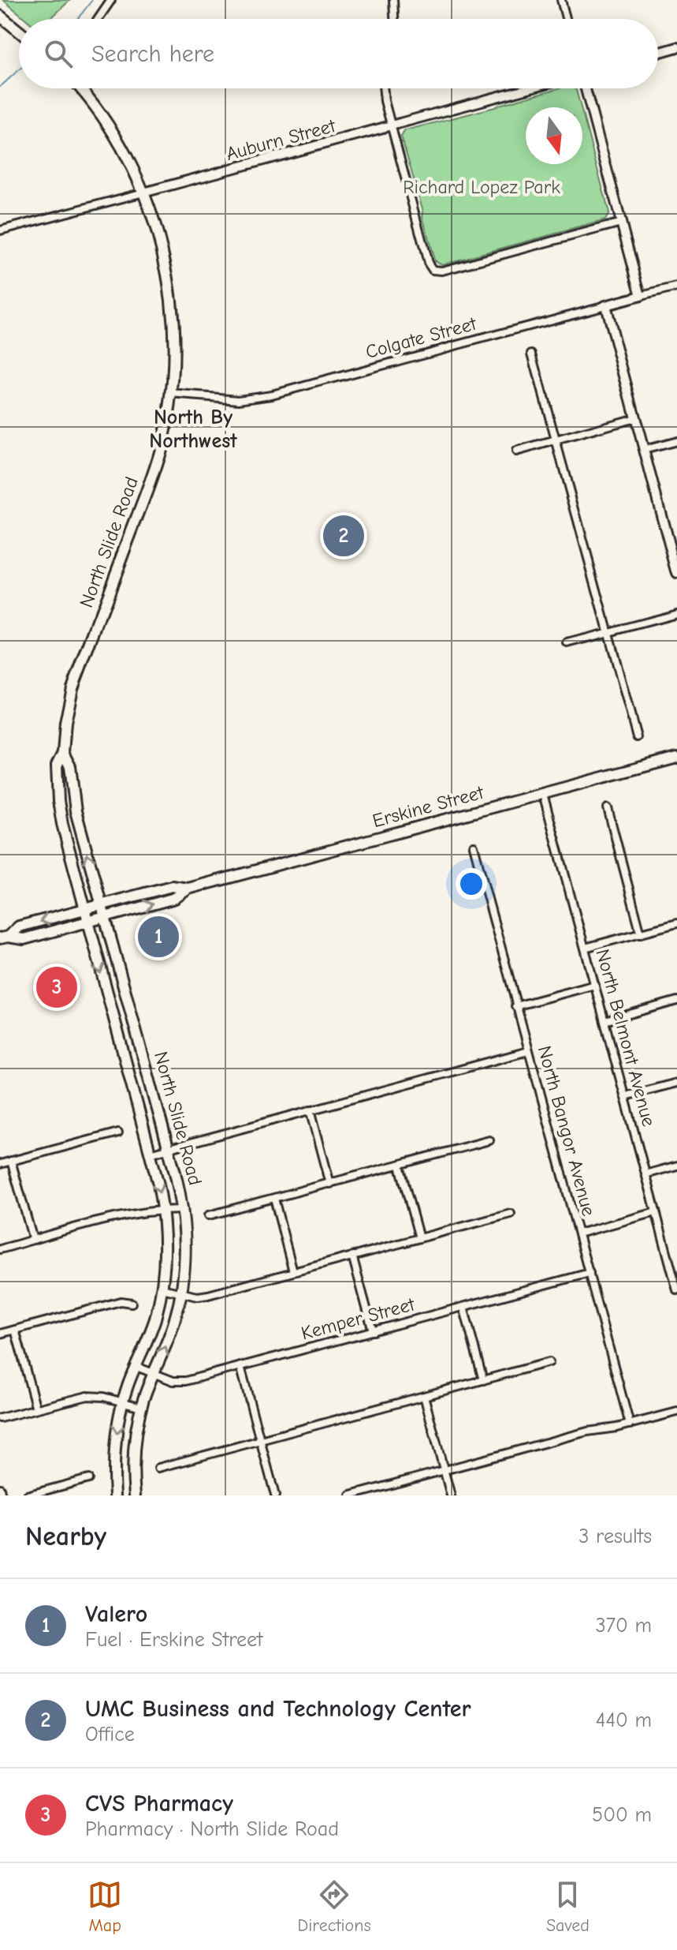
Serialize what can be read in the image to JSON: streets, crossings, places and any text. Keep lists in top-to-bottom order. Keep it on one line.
{"streets":{"main road":["North Slide Road","Erskine Street"],"street":["Auburn Street","Colgate Street","North Belmont Avenue","North Bangor Avenue","Kemper Street"]},"crossings":[["Auburn Street","North Slide Road"],["Colgate Street","North Slide Road"],["North Slide Road","Erskine Street"],["North Slide Road","Kemper Street"],["Erskine Street","North Belmont Avenue"],["North Bangor Avenue","Kemper Street"]],"districts":["North By Northwest"],"parks":["Richard Lopez Park"],"north":"bottom","page":{"search":"Search here","pins":["2","1","3"],"heading":["Nearby","3 results"],"list":[{"mark":"1","name":"Valero","note":"Fuel · Erskine Street","value":"370 m"},{"mark":"2","name":"UMC Business and Technology Center","note":"Office","value":"440 m"},{"mark":"3","name":"CVS Pharmacy","note":"Pharmacy · North Slide Road","value":"500 m"}],"nav":["Map","Directions","Saved"]}}
